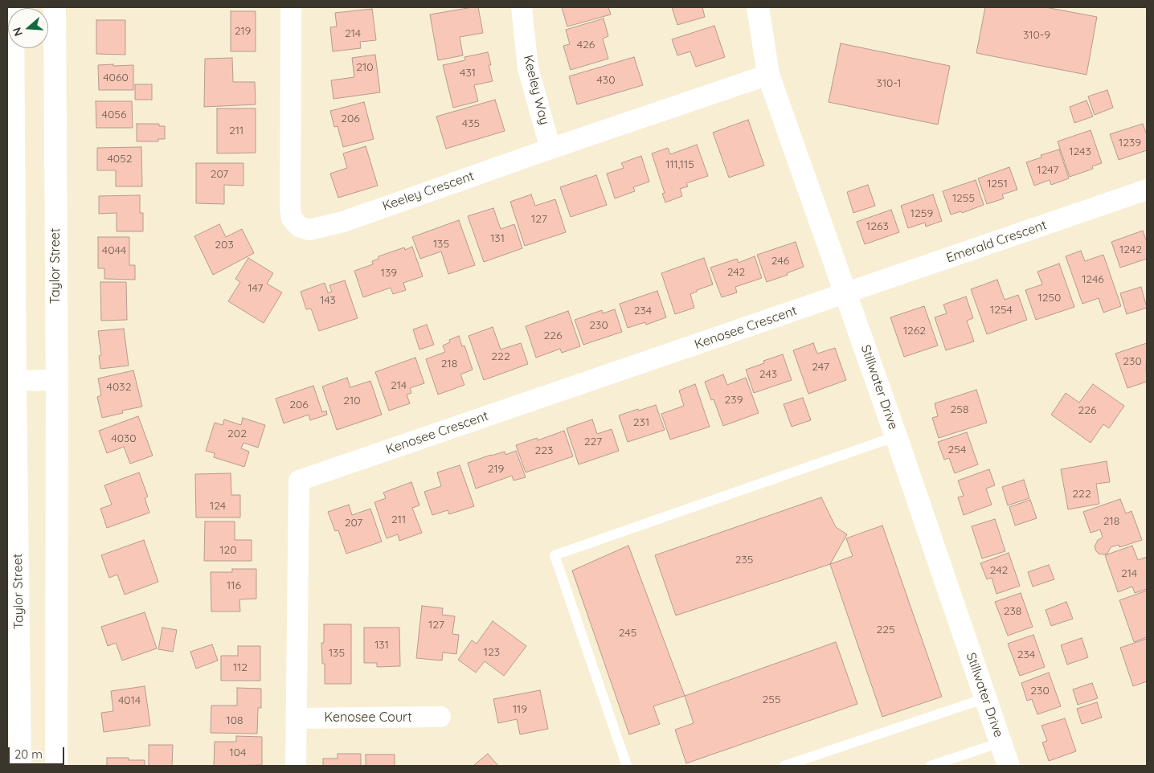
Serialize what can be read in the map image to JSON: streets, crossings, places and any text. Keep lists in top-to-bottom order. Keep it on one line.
{"streets":{"main road":["Taylor Street","Stillwater Drive"],"street":["Keeley Way","Keeley Crescent","Emerald Crescent","Kenosee Crescent","Kenosee Court"]},"crossings":[["Keeley Way","Keeley Crescent"],["Keeley Crescent","Stillwater Drive"],["Emerald Crescent","Kenosee Crescent"],["Emerald Crescent","Stillwater Drive"],["Kenosee Crescent","Stillwater Drive"],["Kenosee Crescent","Kenosee Court"]],"house_numbers":["219","214","310-9","426","210","431","4060","430","310-1","4056","206","435","211","1239","1243","4052","111,115","1247","207","1251","1255","1259","127","1263","131","135","203","1242","4044","246","242","139","1246","147","1250","143","1254","234","230","1262","226","222","230","218","247","243","214","4032","239","210","206","258","226","231","202","4030","227","254","223","219","222","124","211","218","207","120","235","242","214","116","238","127","225","245","131","123","135","234","112","230","255","4014","119","108","104"],"scale_bar":"20 m","north":"left"}
